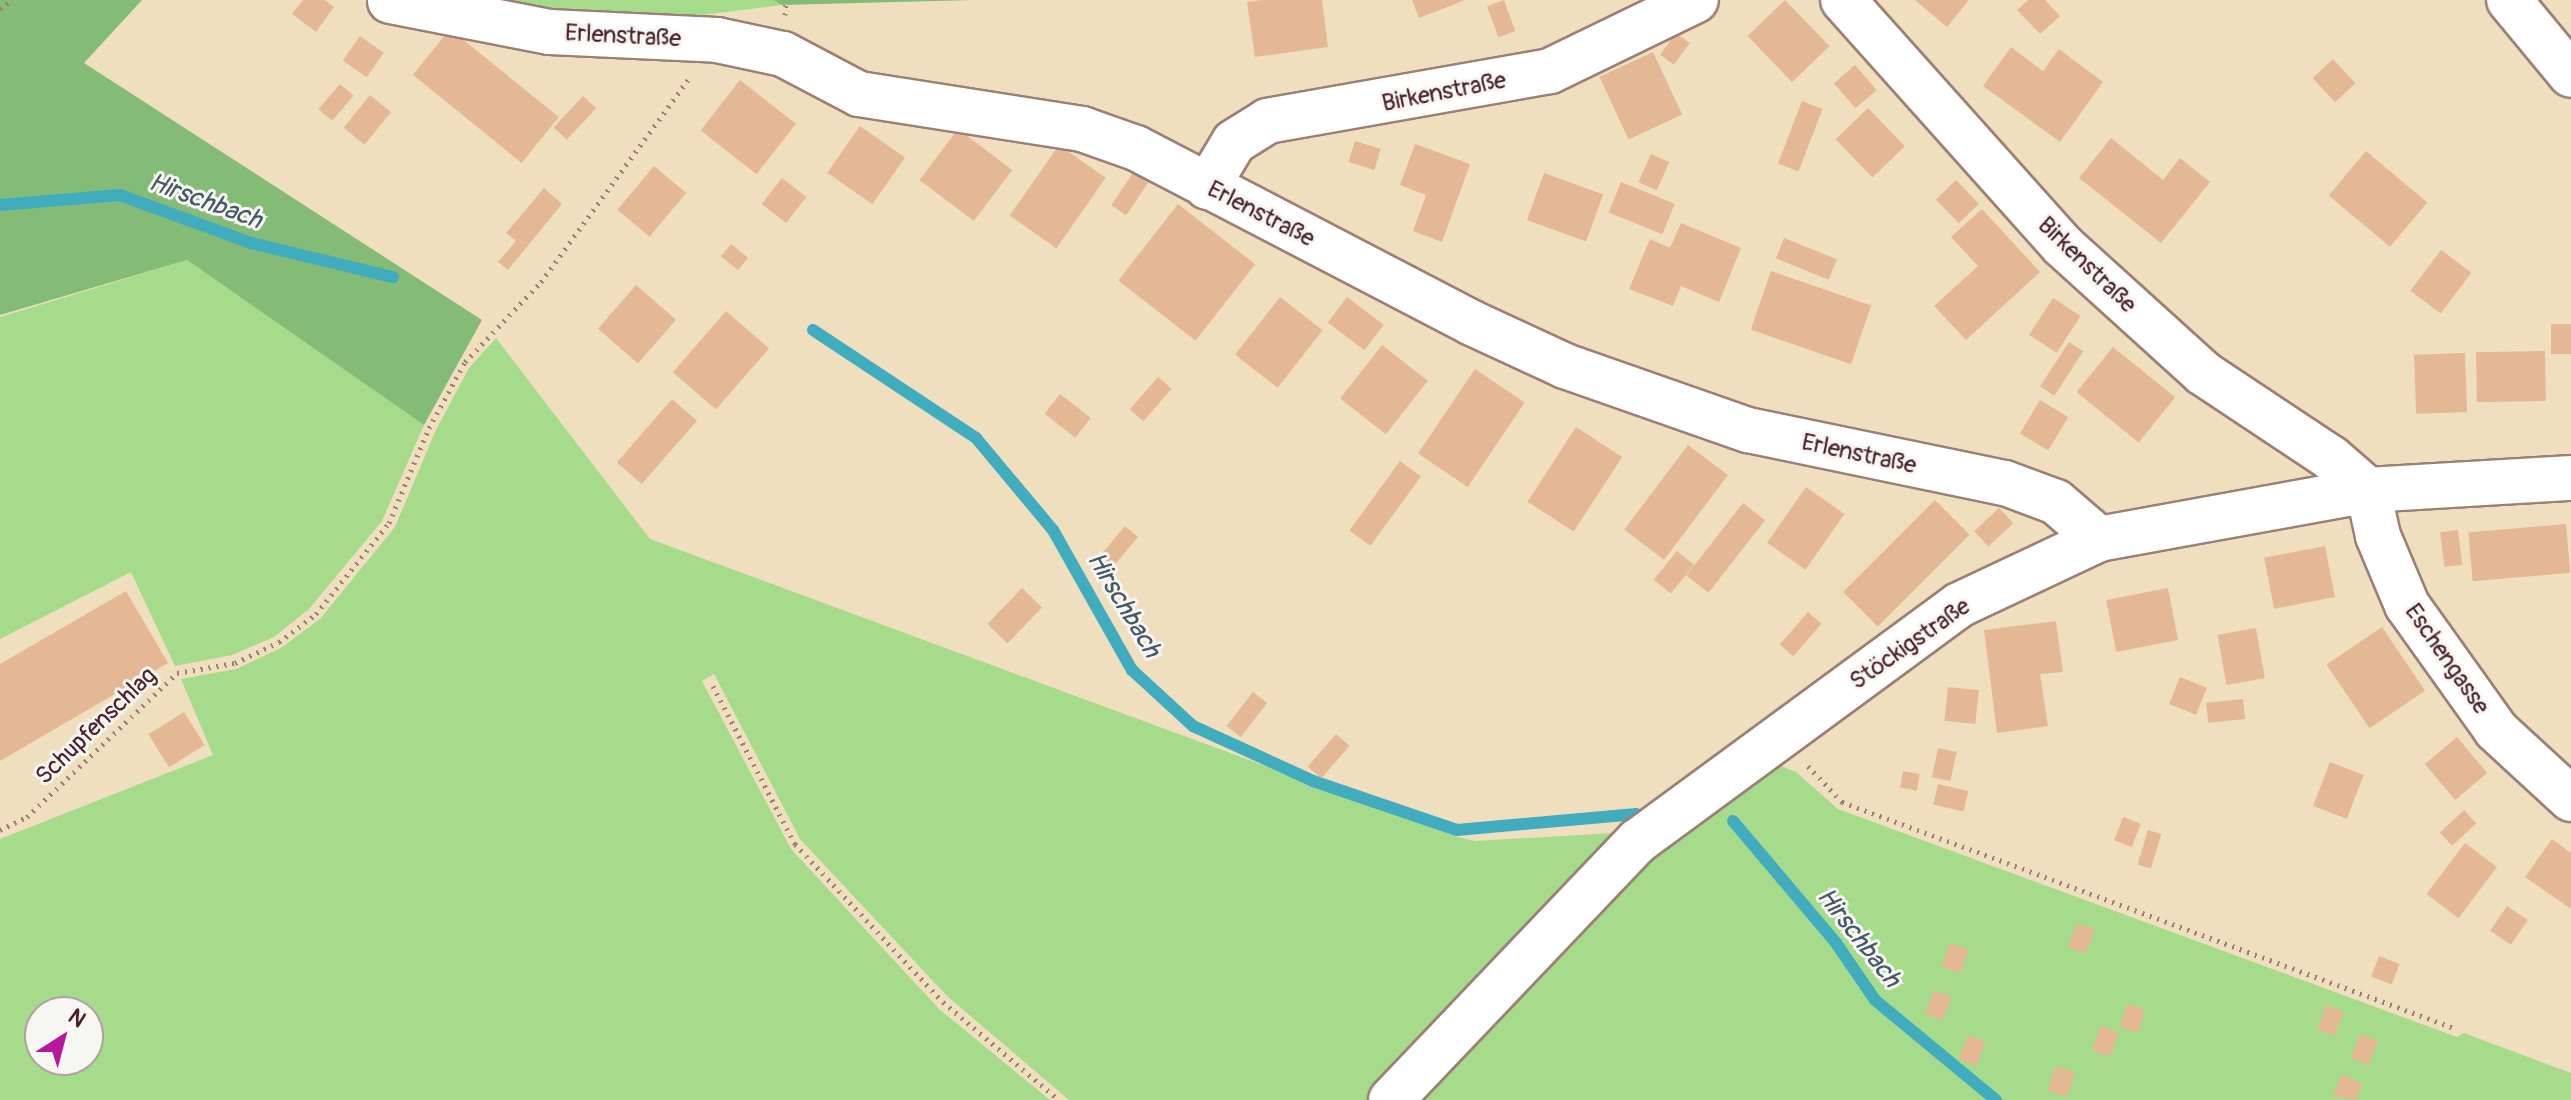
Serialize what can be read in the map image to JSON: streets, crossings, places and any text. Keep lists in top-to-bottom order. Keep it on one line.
{"streets":{"street":["Erlenstraße","Birkenstraße","Stöckigstraße","Eschengasse"],"path":["Schupfenschlag"]},"crossings":[["Erlenstraße","Birkenstraße"],["Erlenstraße","Stöckigstraße"],["Erlenstraße","Schupfenschlag"],["Birkenstraße","Stöckigstraße"],["Birkenstraße","Eschengasse"],["Stöckigstraße","Eschengasse"]],"water":["Hirschbach"],"north":"top right"}
